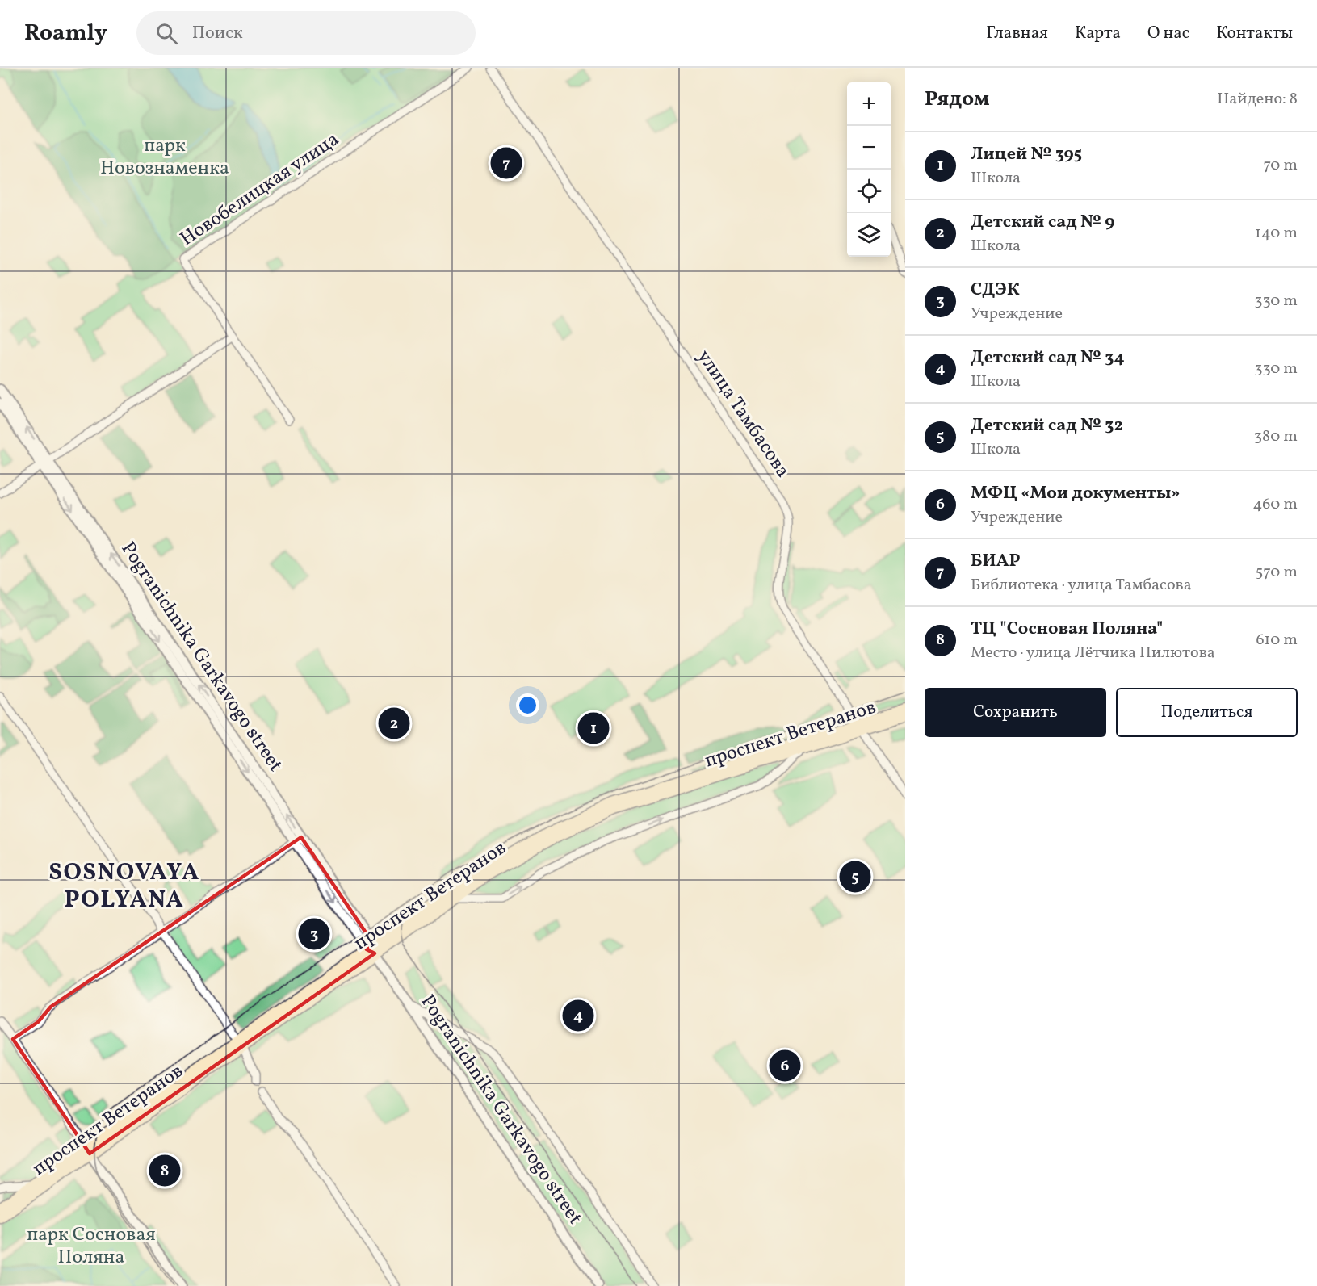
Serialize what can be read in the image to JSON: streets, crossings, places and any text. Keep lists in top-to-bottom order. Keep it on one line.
{"streets":{"main road":["проспект Ветеранов"],"street":["Новобелицкая улица","улица Тамбасова","Pogranichnika Garkavogo street"]},"crossings":[["улица Тамбасова","проспект Ветеранов"],["Pogranichnika Garkavogo street","проспект Ветеранов"]],"districts":["SOSNOVAYA POLYANA"],"parks":["парк Новознаменка","парк Сосновая Поляна"],"page":{"header":"Roamly","search":"Поиск","nav":["Главная","Карта","О нас","Контакты"],"heading":["Рядом","Найдено: 8"],"map_buttons":["+","−"],"list":[{"mark":"1","name":"Лицей № 395","note":"Школа","value":"70 m"},{"mark":"2","name":"Детский сад № 9","note":"Школа","value":"140 m"},{"mark":"3","name":"СДЭК","note":"Учреждение","value":"330 m"},{"mark":"4","name":"Детский сад № 34","note":"Школа","value":"330 m"},{"mark":"5","name":"Детский сад № 32","note":"Школа","value":"380 m"},{"mark":"6","name":"МФЦ «Мои документы»","note":"Учреждение","value":"460 m"},{"mark":"7","name":"БИАР","note":"Библиотека · улица Тамбасова","value":"570 m"},{"mark":"8","name":"ТЦ \"Сосновая Поляна\"","note":"Место · улица Лётчика Пилютова","value":"610 m"}],"pins":["7","2","1","5","3","4","6","8"],"buttons":["Сохранить","Поделиться"]}}
